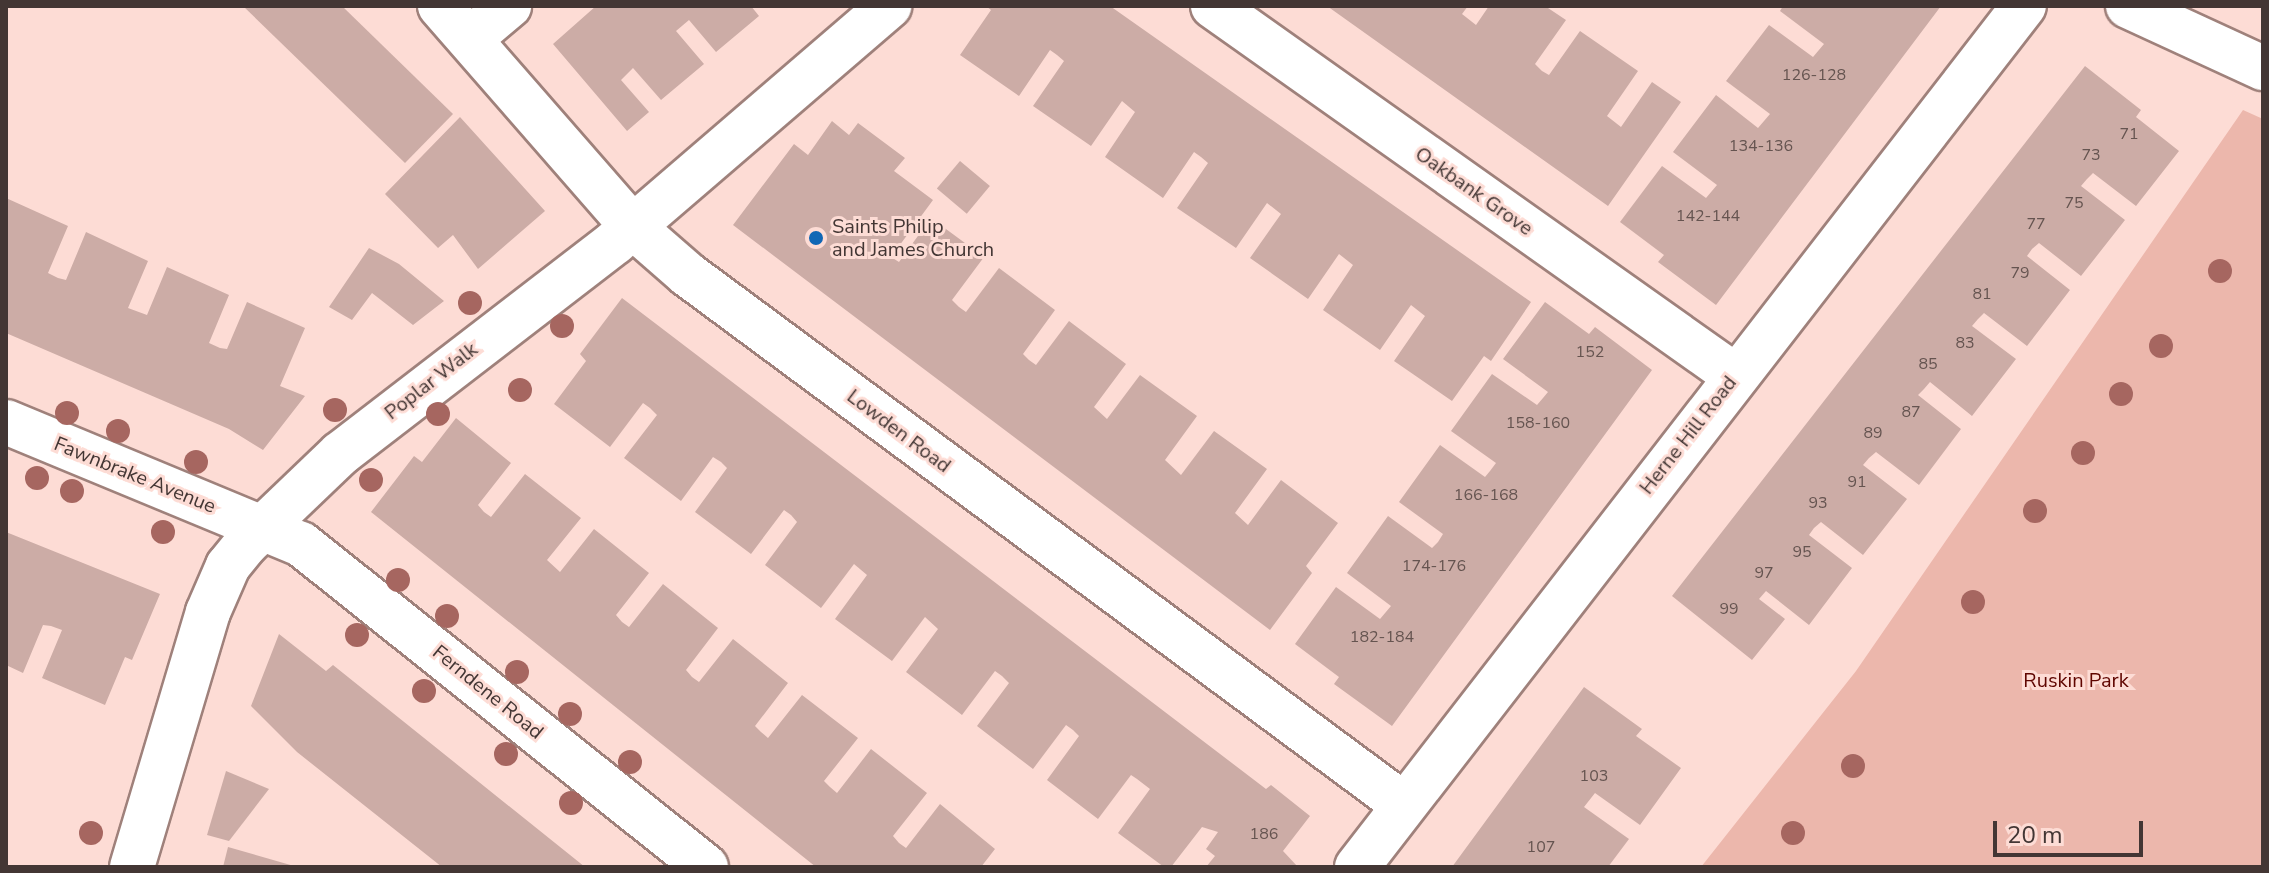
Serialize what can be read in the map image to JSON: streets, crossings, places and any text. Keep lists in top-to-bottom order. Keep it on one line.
{"streets":{"street":["Oakbank Grove","Poplar Walk","Lowden Road","Herne Hill Road","Fawnbrake Avenue","Ferndene Road"]},"crossings":[["Oakbank Grove","Herne Hill Road"],["Poplar Walk","Lowden Road"],["Poplar Walk","Fawnbrake Avenue"],["Poplar Walk","Ferndene Road"],["Lowden Road","Herne Hill Road"],["Fawnbrake Avenue","Ferndene Road"]],"parks":["Ruskin Park"],"places":["Saints Philip and James Church"],"house_numbers":["126-128","71","134-136","73","75","142-144","77","79","81","83","152","85","87","158-160","89","91","166-168","93","95","174-176","97","99","182-184","103","186","107"],"scale_bar":"20 m"}
